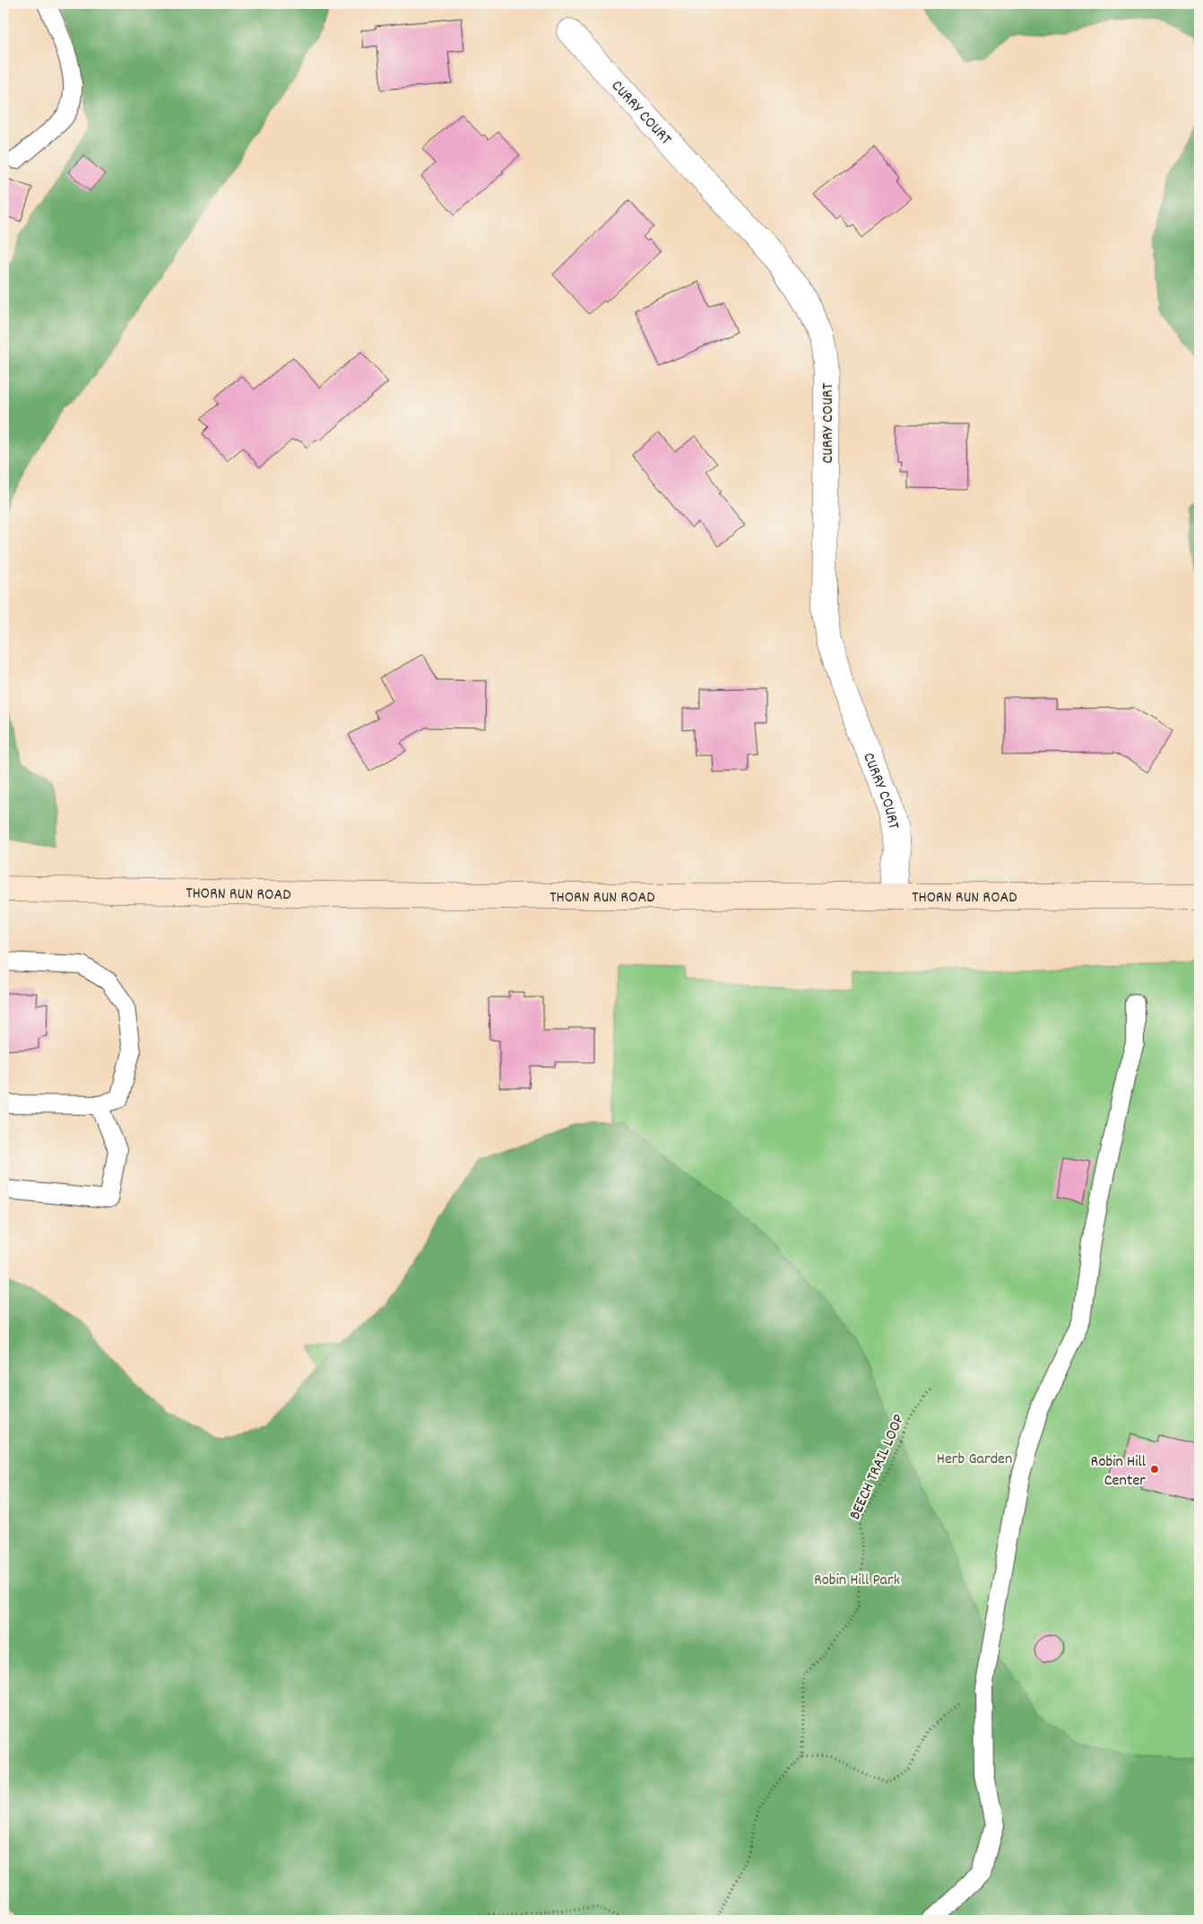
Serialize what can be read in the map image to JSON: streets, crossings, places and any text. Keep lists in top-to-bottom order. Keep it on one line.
{"streets":{"street":["CURRY COURT","THORN RUN ROAD"],"path":["BEECH TRAIL LOOP"]},"crossings":[["CURRY COURT","THORN RUN ROAD"]],"parks":["Herb Garden","Robin Hill Park"],"places":["Robin Hill Center"]}
